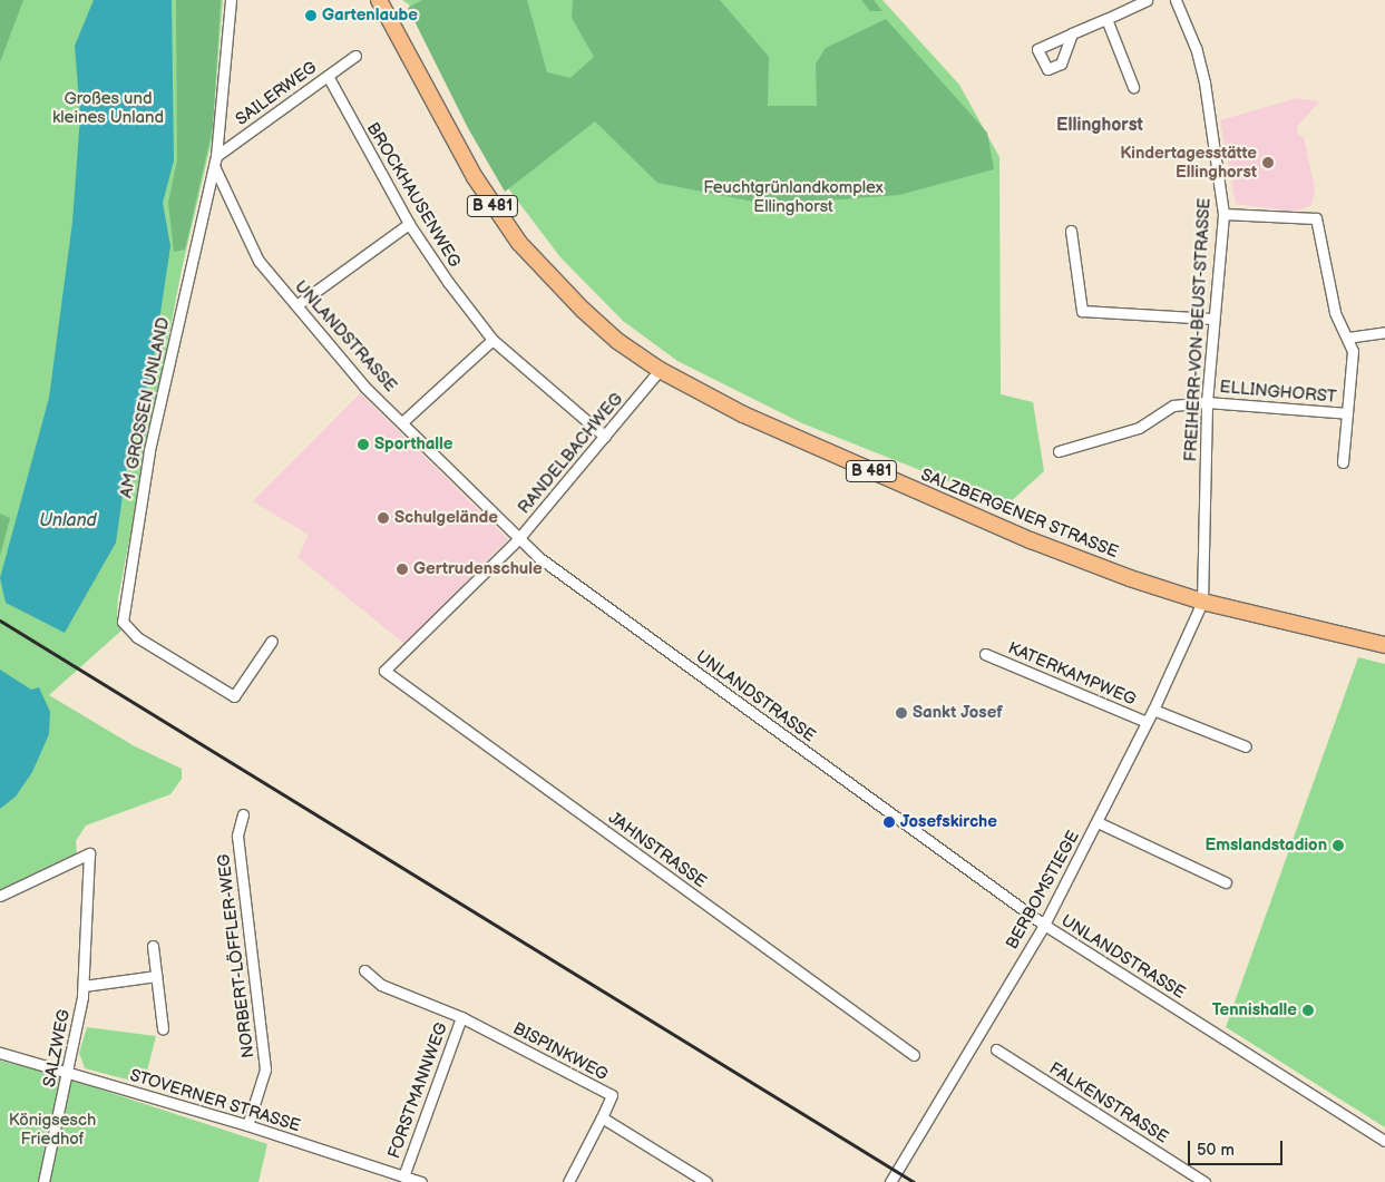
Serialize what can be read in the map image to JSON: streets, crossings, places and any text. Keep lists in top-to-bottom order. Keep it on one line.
{"streets":{"main road":["B 481","SALZBERGENER STRASSE"],"street":["SAILERWEG","BROCKHAUSENWEG","FREIHERR-VON-BEUST-STRASSE","UNLANDSTRASSE","ELLINGHORST","AM GROSSEN UNLAND","RANDELBACHWEG","KATERKAMPWEG","JAHNSTRASSE","BERBOMSTIEGE","NORBERT-LÖFFLER-WEG","SALZWEG","BISPINKWEG","FORSTMANNWEG","STOVERNER STRASSE","FALKENSTRASSE"]},"crossings":[["SAILERWEG","BROCKHAUSENWEG"],["SAILERWEG","UNLANDSTRASSE"],["SAILERWEG","AM GROSSEN UNLAND"],["BROCKHAUSENWEG","RANDELBACHWEG"],["FREIHERR-VON-BEUST-STRASSE","ELLINGHORST"],["FREIHERR-VON-BEUST-STRASSE","SALZBERGENER STRASSE"],["FREIHERR-VON-BEUST-STRASSE","BERBOMSTIEGE"],["UNLANDSTRASSE","AM GROSSEN UNLAND"],["UNLANDSTRASSE","RANDELBACHWEG"],["UNLANDSTRASSE","BERBOMSTIEGE"],["RANDELBACHWEG","SALZBERGENER STRASSE"],["RANDELBACHWEG","JAHNSTRASSE"],["SALZBERGENER STRASSE","BERBOMSTIEGE"],["KATERKAMPWEG","BERBOMSTIEGE"],["NORBERT-LÖFFLER-WEG","STOVERNER STRASSE"],["SALZWEG","STOVERNER STRASSE"],["BISPINKWEG","FORSTMANNWEG"],["FORSTMANNWEG","STOVERNER STRASSE"]],"districts":["Ellinghorst"],"water":["Unland"],"parks":["Großes und kleines Unland","Feuchtgrünlandkomplex Ellinghorst","Königsesch Friedhof"],"places":["Gartenlaube","Kindertagesstätte Ellinghorst","Sporthalle","Schulgelände","Gertrudenschule","Sankt Josef","Josefskirche","Emslandstadion","Tennishalle"],"scale_bar":"50 m"}
